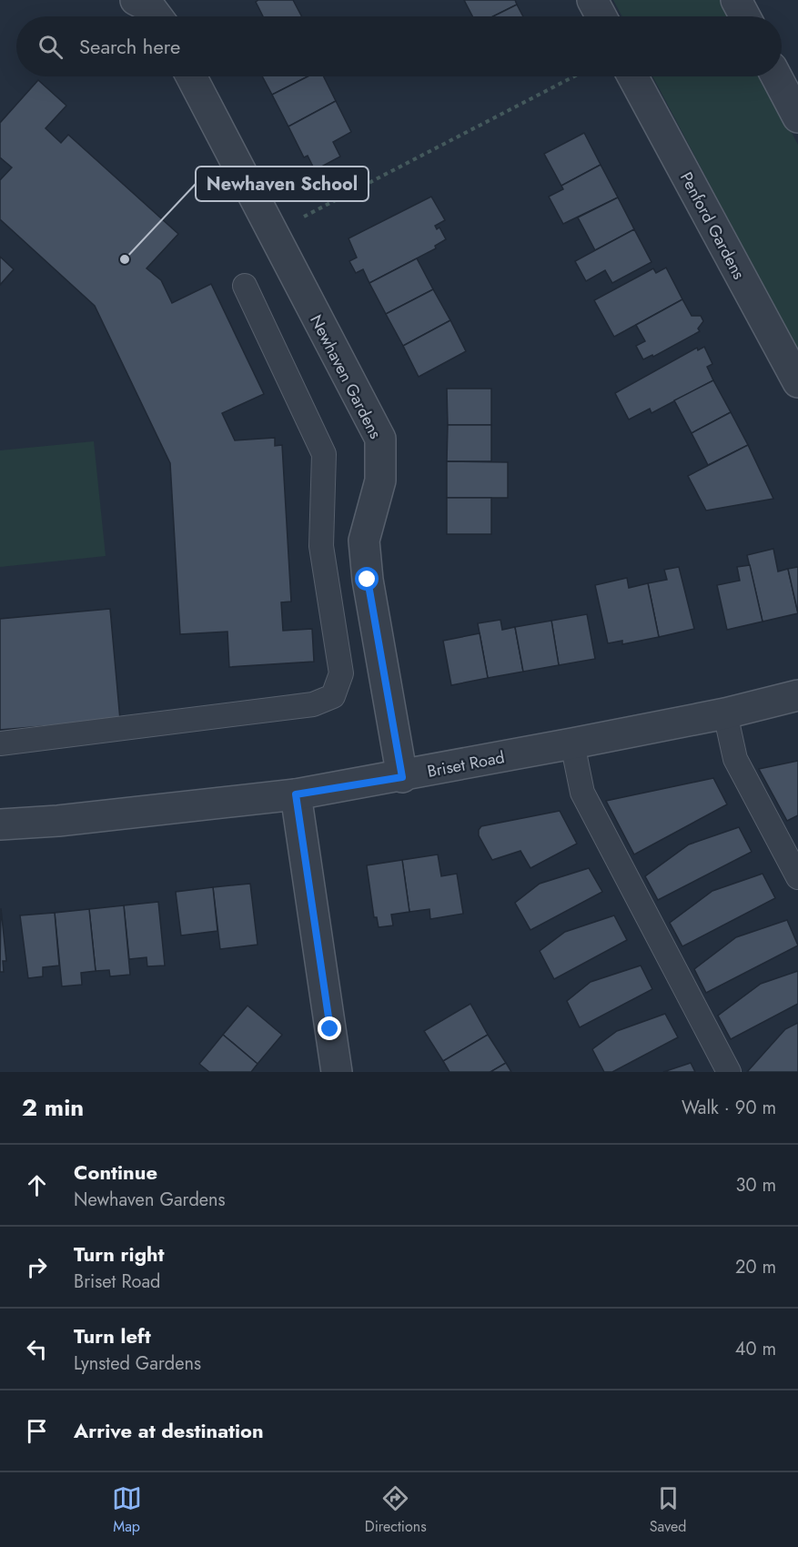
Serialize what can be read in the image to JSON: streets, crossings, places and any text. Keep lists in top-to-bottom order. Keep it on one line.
{"streets":{"street":["Penford Gardens","Newhaven Gardens","Briset Road"]},"crossings":[["Newhaven Gardens","Briset Road"]],"places":["Newhaven School"],"page":{"search":"Search here","heading":["2 min","Walk · 90 m"],"list":[["Continue","Newhaven Gardens","30 m"],["Turn right","Briset Road","20 m"],["Turn left","Lynsted Gardens","40 m"],"Arrive at destination"],"nav":["Map","Directions","Saved"]}}
